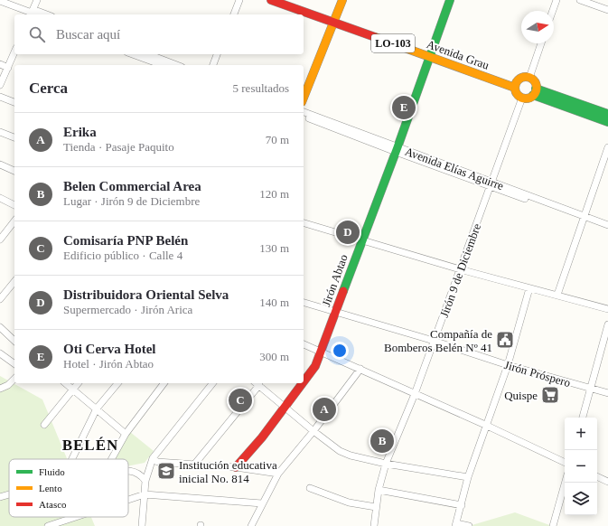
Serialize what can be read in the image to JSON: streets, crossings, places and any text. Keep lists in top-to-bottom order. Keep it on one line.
{"streets":{"main road":["LO-103","Avenida Grau","Jirón Abtao"],"street":["Avenida Elías Aguirre","Jirón 9 de Diciembre","Jirón Próspero"]},"crossings":[["Avenida Grau","Jirón 9 de Diciembre"],["Avenida Grau","Jirón Abtao"],["Avenida Elías Aguirre","Jirón 9 de Diciembre"],["Avenida Elías Aguirre","Jirón Abtao"],["Jirón 9 de Diciembre","Jirón Próspero"],["Jirón Abtao","Jirón Próspero"]],"districts":["BELÉN"],"places":{"public building":["Compañía de Bomberos Belén Nº 41"],"supermarket":["Quispe"],"school or university":["Institución educativa inicial No. 814"]},"legend":["Fluido","Lento","Atasco"],"north":"right","page":{"search":"Buscar aquí","heading":["Cerca","5 resultados"],"pins":["E","D","C","A","B"],"list":[{"mark":"A","name":"Erika","note":"Tienda · Pasaje Paquito","value":"70 m"},{"mark":"B","name":"Belen Commercial Area","note":"Lugar · Jirón 9 de Diciembre","value":"120 m"},{"mark":"C","name":"Comisaría PNP Belén","note":"Edificio público · Calle 4","value":"130 m"},{"mark":"D","name":"Distribuidora Oriental Selva","note":"Supermercado · Jirón Arica","value":"140 m"},{"mark":"E","name":"Oti Cerva Hotel","note":"Hotel · Jirón Abtao","value":"300 m"}],"map_buttons":["+","−"]}}
